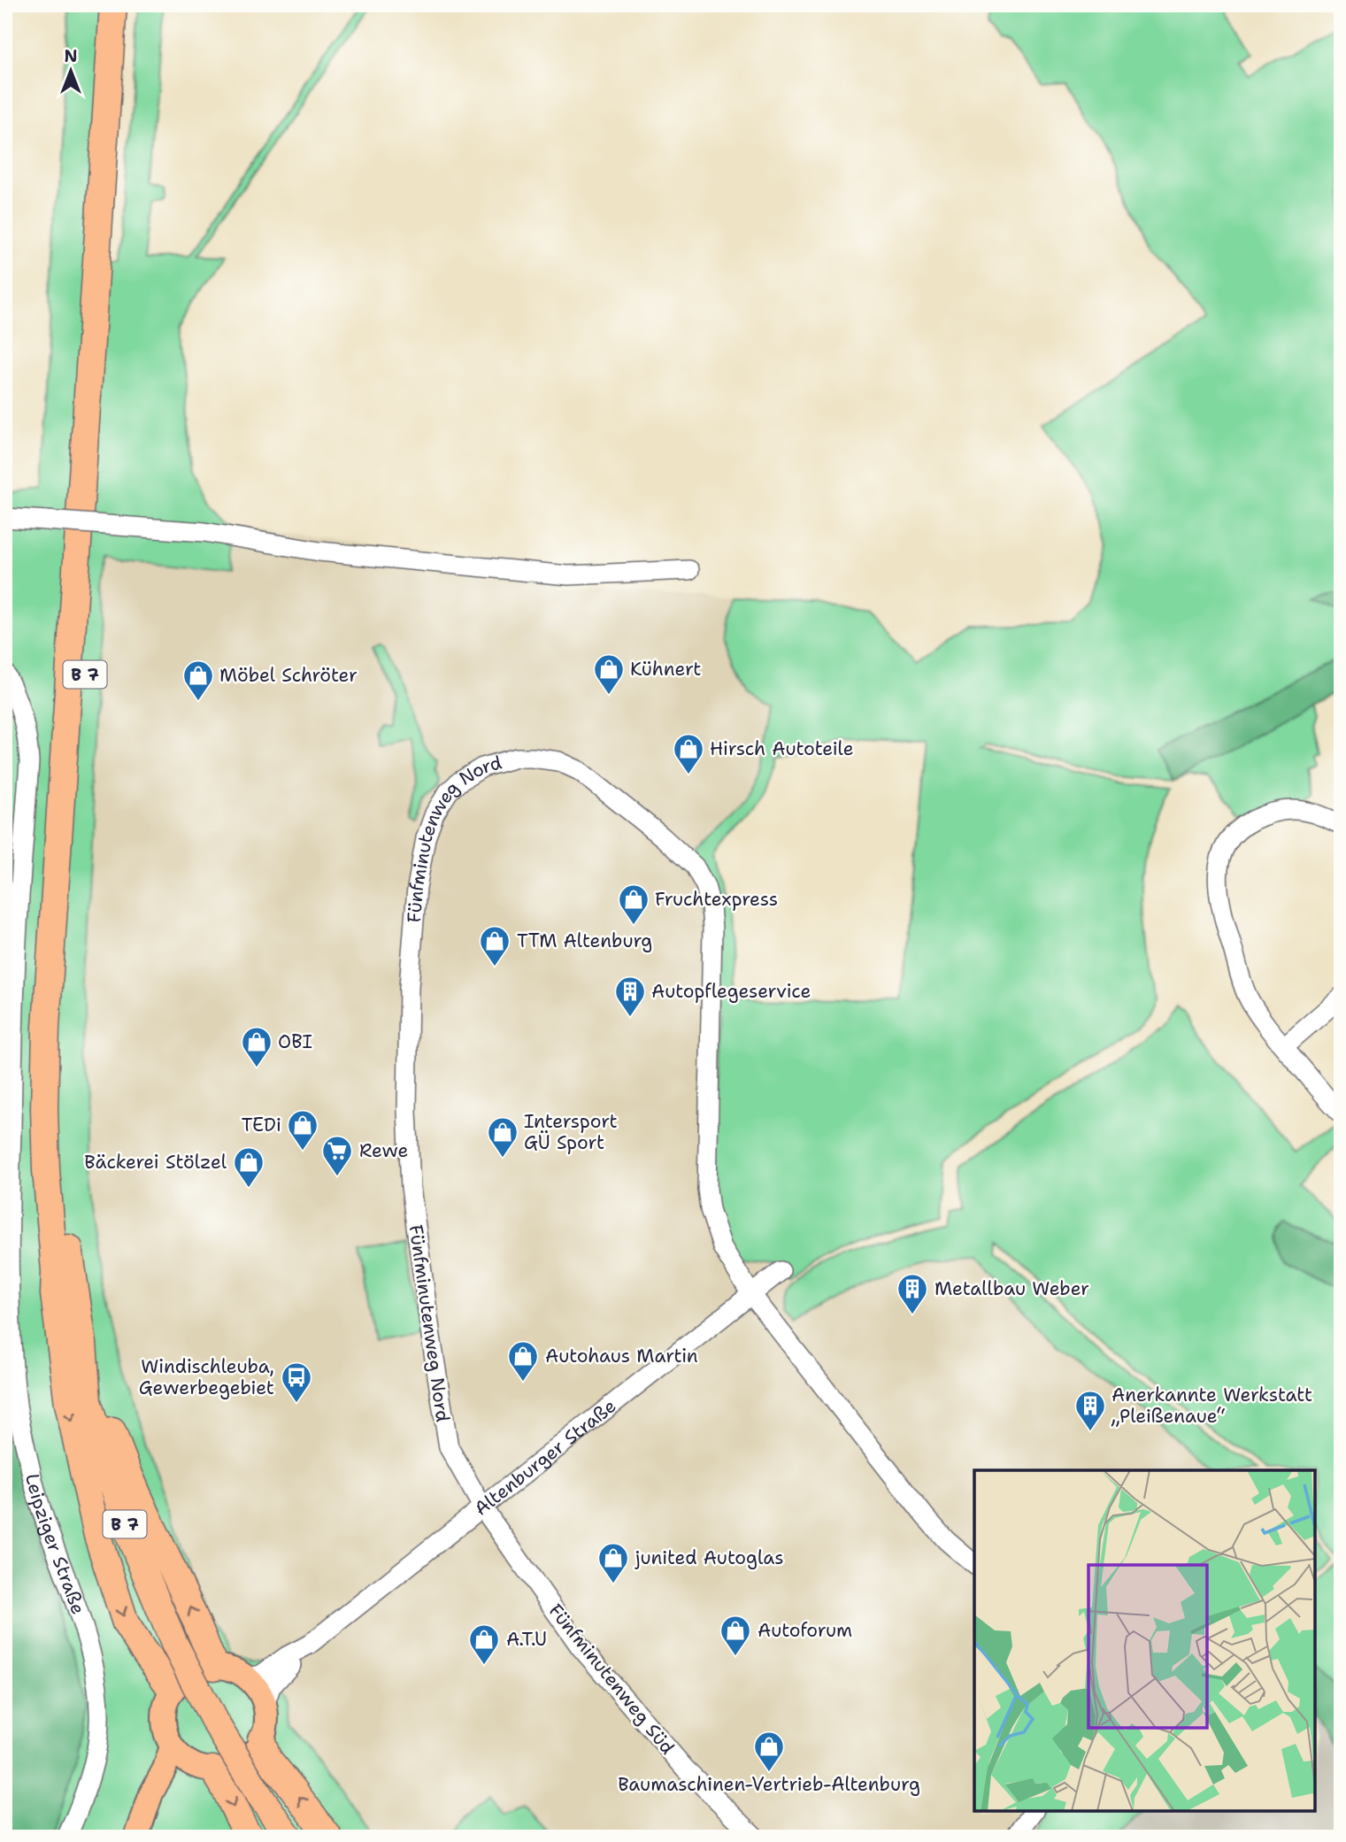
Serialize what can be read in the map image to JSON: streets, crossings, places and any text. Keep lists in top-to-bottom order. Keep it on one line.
{"streets":{"highway":["B 7"],"street":["Fünfminutenweg Nord","Altenburger Straße","Leipziger Straße","Fünfminutenweg Süd"]},"crossings":[["Fünfminutenweg Nord","Altenburger Straße"],["Fünfminutenweg Nord","Fünfminutenweg Süd"],["Altenburger Straße","Fünfminutenweg Süd"]],"places":{"shop":["Kühnert","Möbel Schröter","Hirsch Autoteile","Fruchtexpress","TTM Altenburg","OBI","TEDi","Intersport GÜ Sport","Bäckerei Stölzel","Autohaus Martin","junited Autoglas","Autoforum","A.T.U","Baumaschinen-Vertrieb-Altenburg"],"building":["Autopflegeservice","Metallbau Weber","Anerkannte Werkstatt „Pleißenaue“"],"supermarket":["Rewe"],"bus stop":["Windischleuba, Gewerbegebiet"]},"north":"top"}
